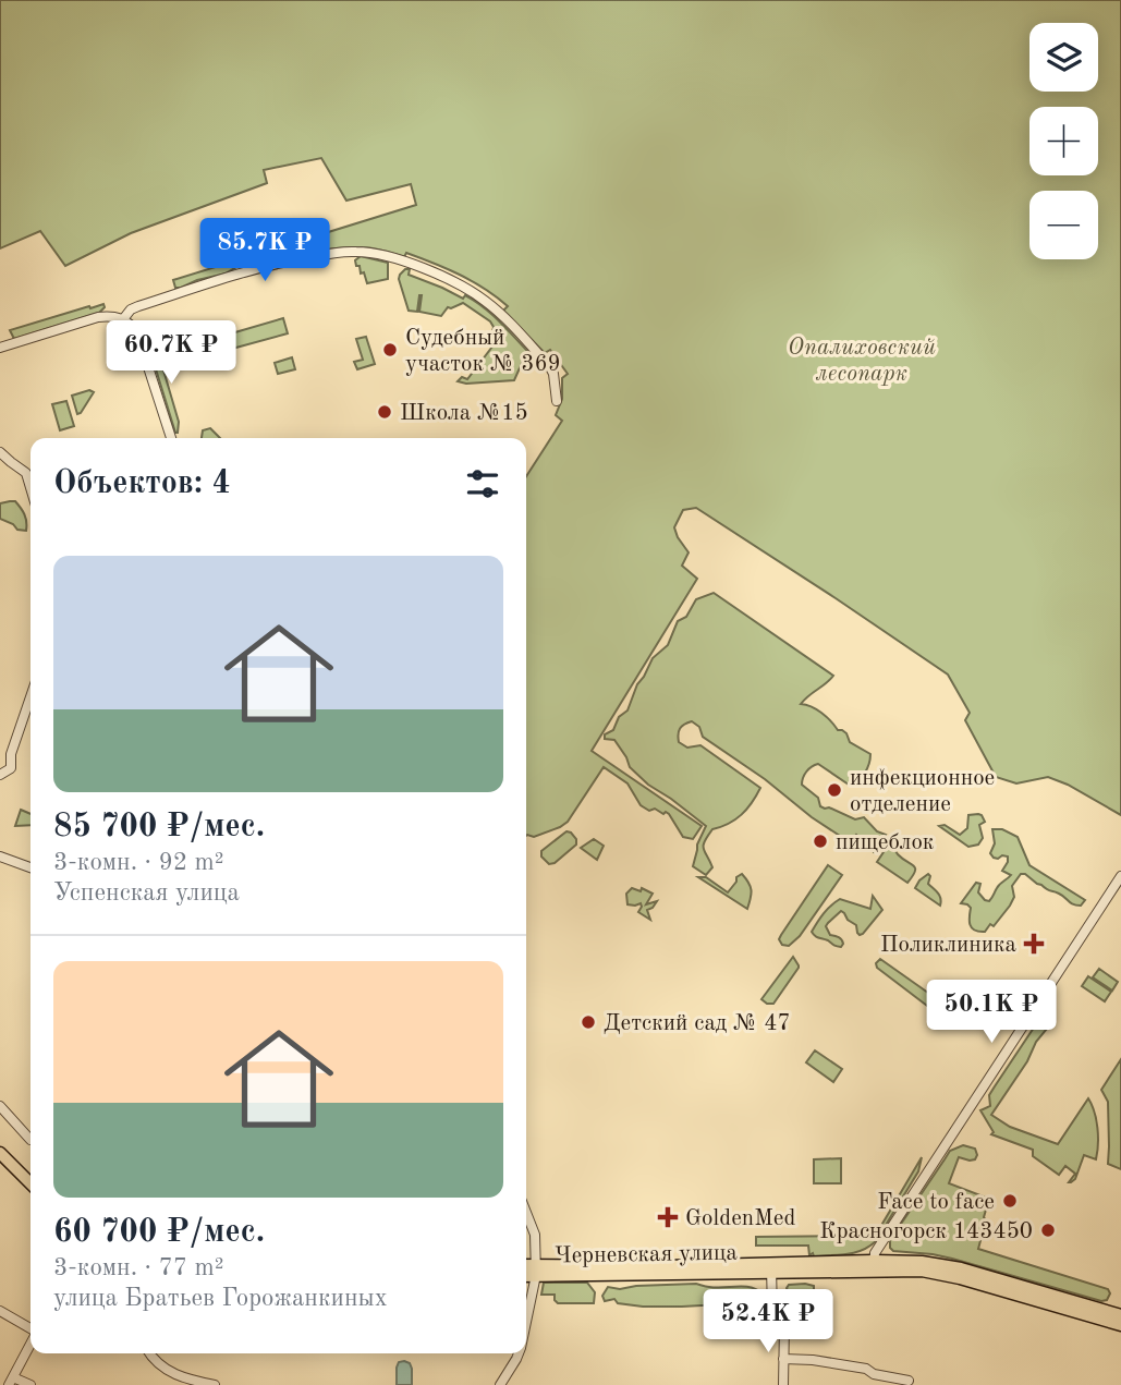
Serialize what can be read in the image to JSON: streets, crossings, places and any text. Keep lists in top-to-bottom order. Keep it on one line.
{"streets":{"main road":["Черневская улица"]},"parks":["Опалиховский лесопарк"],"places":{"other":["Судебный участок № 369","Школа №15","инфекционное отделение","пищеблок","Детский сад № 47","Face to face","Красногорск 143450"],"health":["Поликлиника","GoldenMed"]},"page":{"map_buttons":["+","−"],"price":["85.7K ₽","60.7K ₽","50.1K ₽","52.4K ₽"],"heading":"Объектов: 4","list":[{"name":"85 700 ₽/мес.","note":"3-комн. · 92 m² · Успенская улица"},{"name":"60 700 ₽/мес.","note":"3-комн. · 77 m² · улица Братьев Горожанкиных"}]}}
